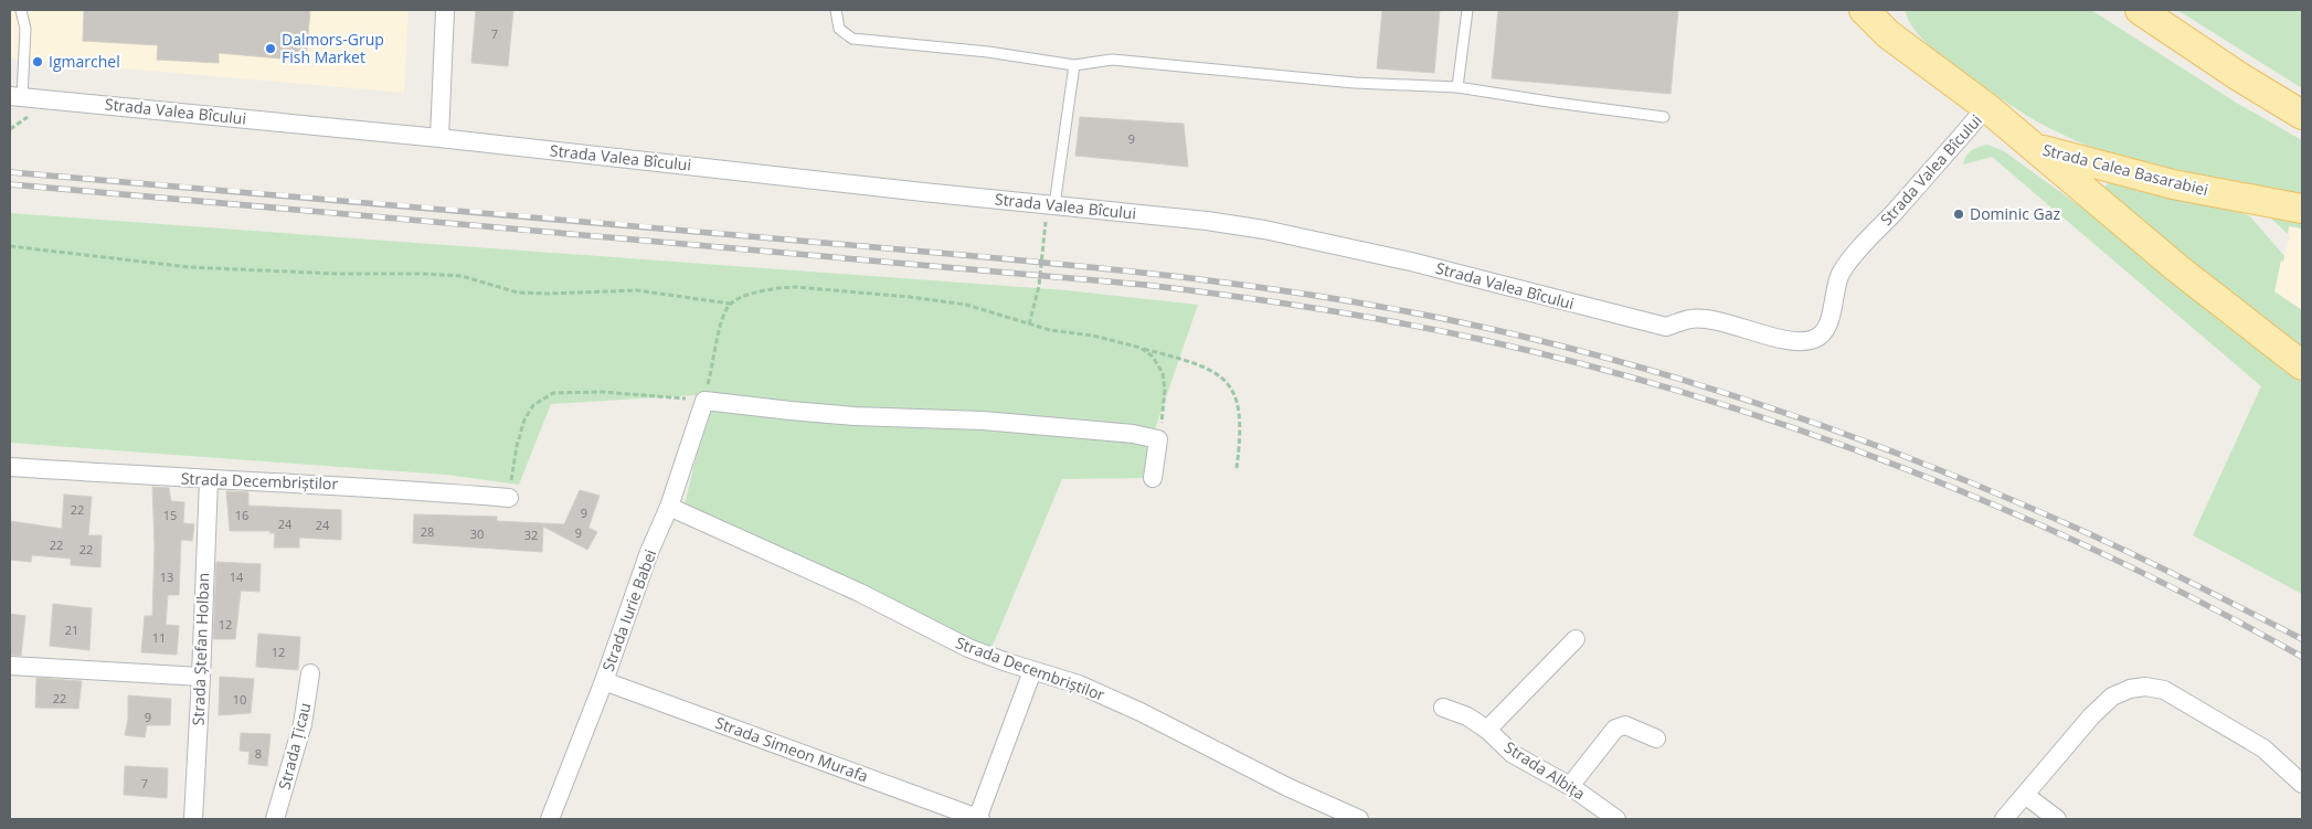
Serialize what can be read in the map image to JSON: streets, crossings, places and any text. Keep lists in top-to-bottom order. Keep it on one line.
{"streets":{"main road":["Strada Calea Basarabiei"],"street":["Strada Valea Bîcului","Strada Decembriștilor","Strada Iurie Babei","Strada Ștefan Holban","Strada Țicau","Strada Simeon Murafa","Strada Albița"]},"crossings":[["Strada Valea Bîcului","Strada Calea Basarabiei"],["Strada Decembriștilor","Strada Iurie Babei"],["Strada Decembriștilor","Strada Ștefan Holban"],["Strada Iurie Babei","Strada Simeon Murafa"]],"places":["Dalmors-Grup Fish Market","Igmarchel","Dominic Gaz"],"house_numbers":["7","9","22","9","15","16","24","24","28","9","30","32","22","22","13","14","12","21","11","12","22","10","9","8","7"]}
